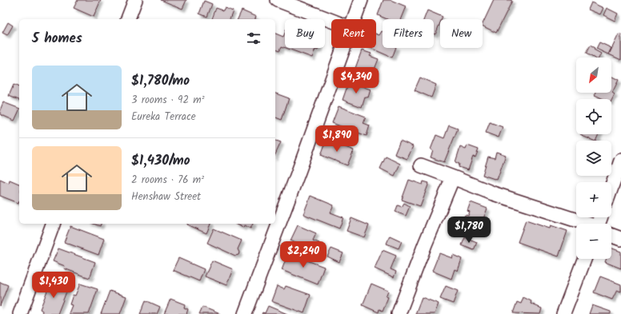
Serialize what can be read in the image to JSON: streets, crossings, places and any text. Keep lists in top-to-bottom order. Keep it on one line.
{"north":"bottom left","page":{"chip":["Buy","Rent","Filters","New"],"heading":"5 homes","map_buttons":["+","−"],"list":[{"name":"$1,780/mo","note":"3 rooms · 92 m² · Eureka Terrace"},{"name":"$1,430/mo","note":"2 rooms · 76 m² · Henshaw Street"}],"price":["$4,340","$1,890","$1,780","$2,240","$1,430"]}}
